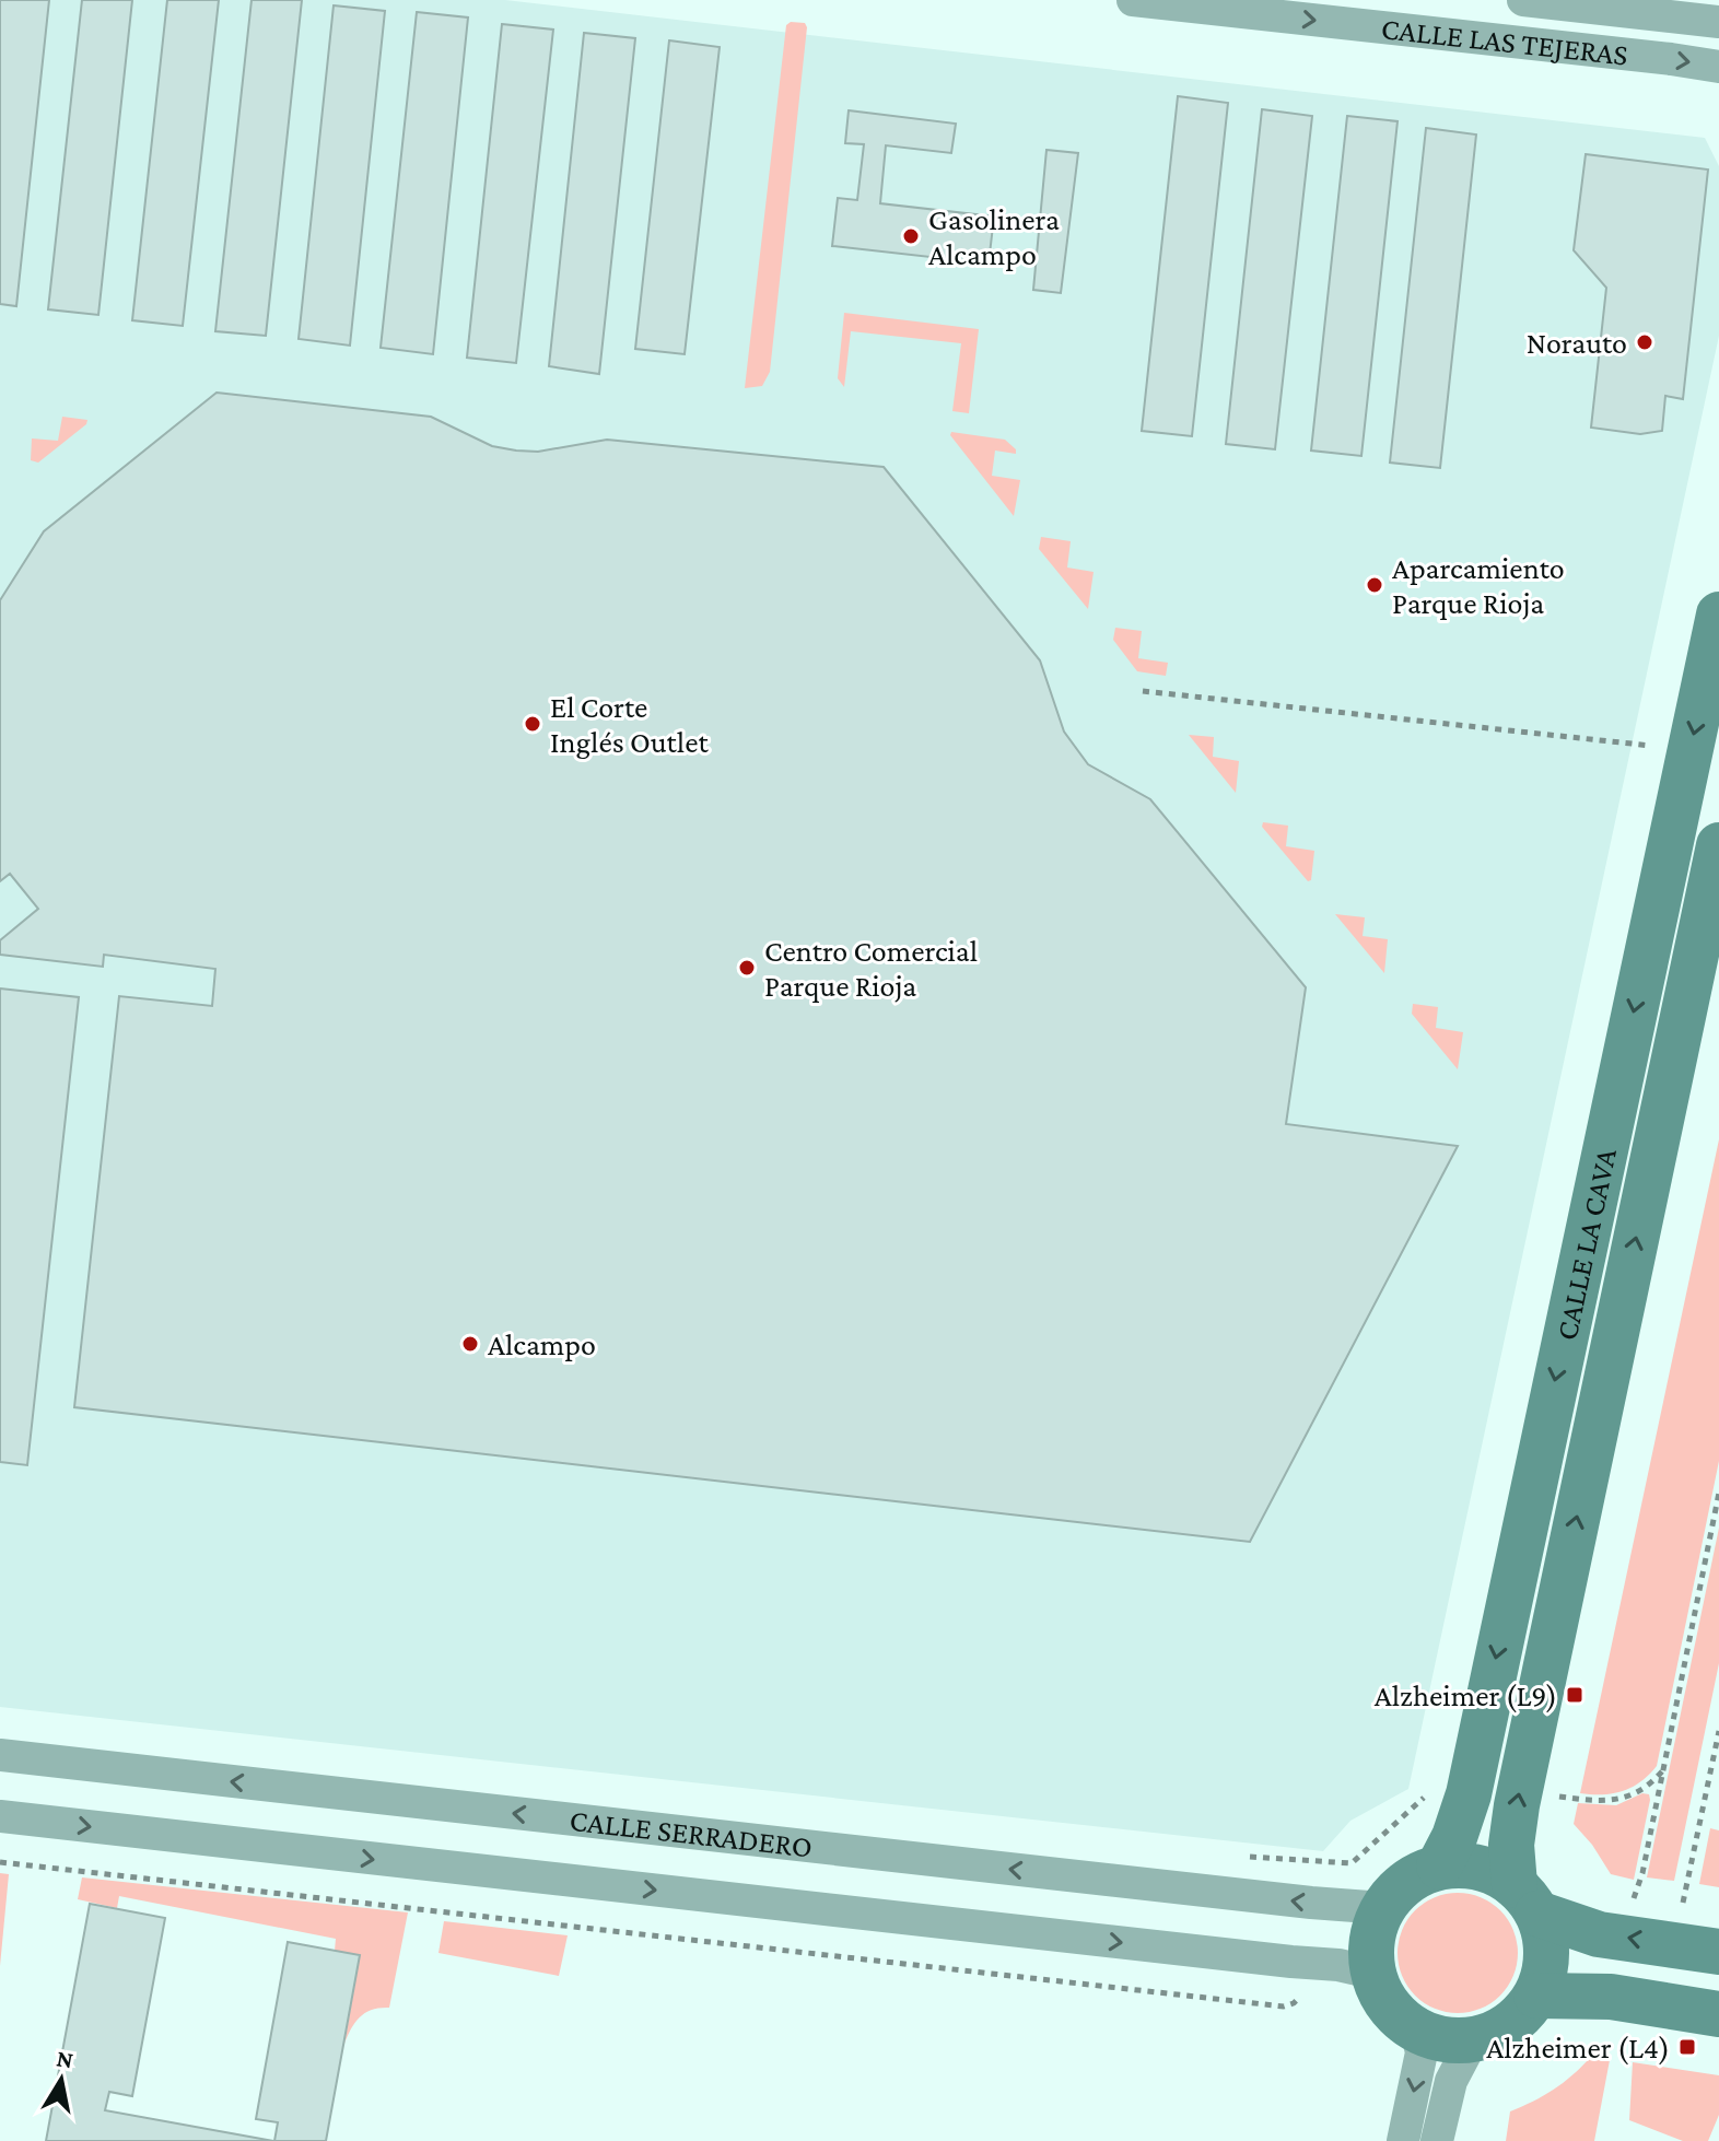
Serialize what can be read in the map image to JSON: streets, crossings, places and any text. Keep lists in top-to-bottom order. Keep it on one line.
{"streets":{"main road":["CALLE LA CAVA"],"street":["CALLE LAS TEJERAS","CALLE SERRADERO"]},"crossings":[["CALLE LA CAVA","CALLE SERRADERO"]],"places":{"other":["Gasolinera Alcampo","Norauto","Aparcamiento Parque Rioja","El Corte Inglés Outlet","Centro Comercial Parque Rioja","Alcampo"],"transit":["Alzheimer (L9)","Alzheimer (L4)"]},"north":"top"}
